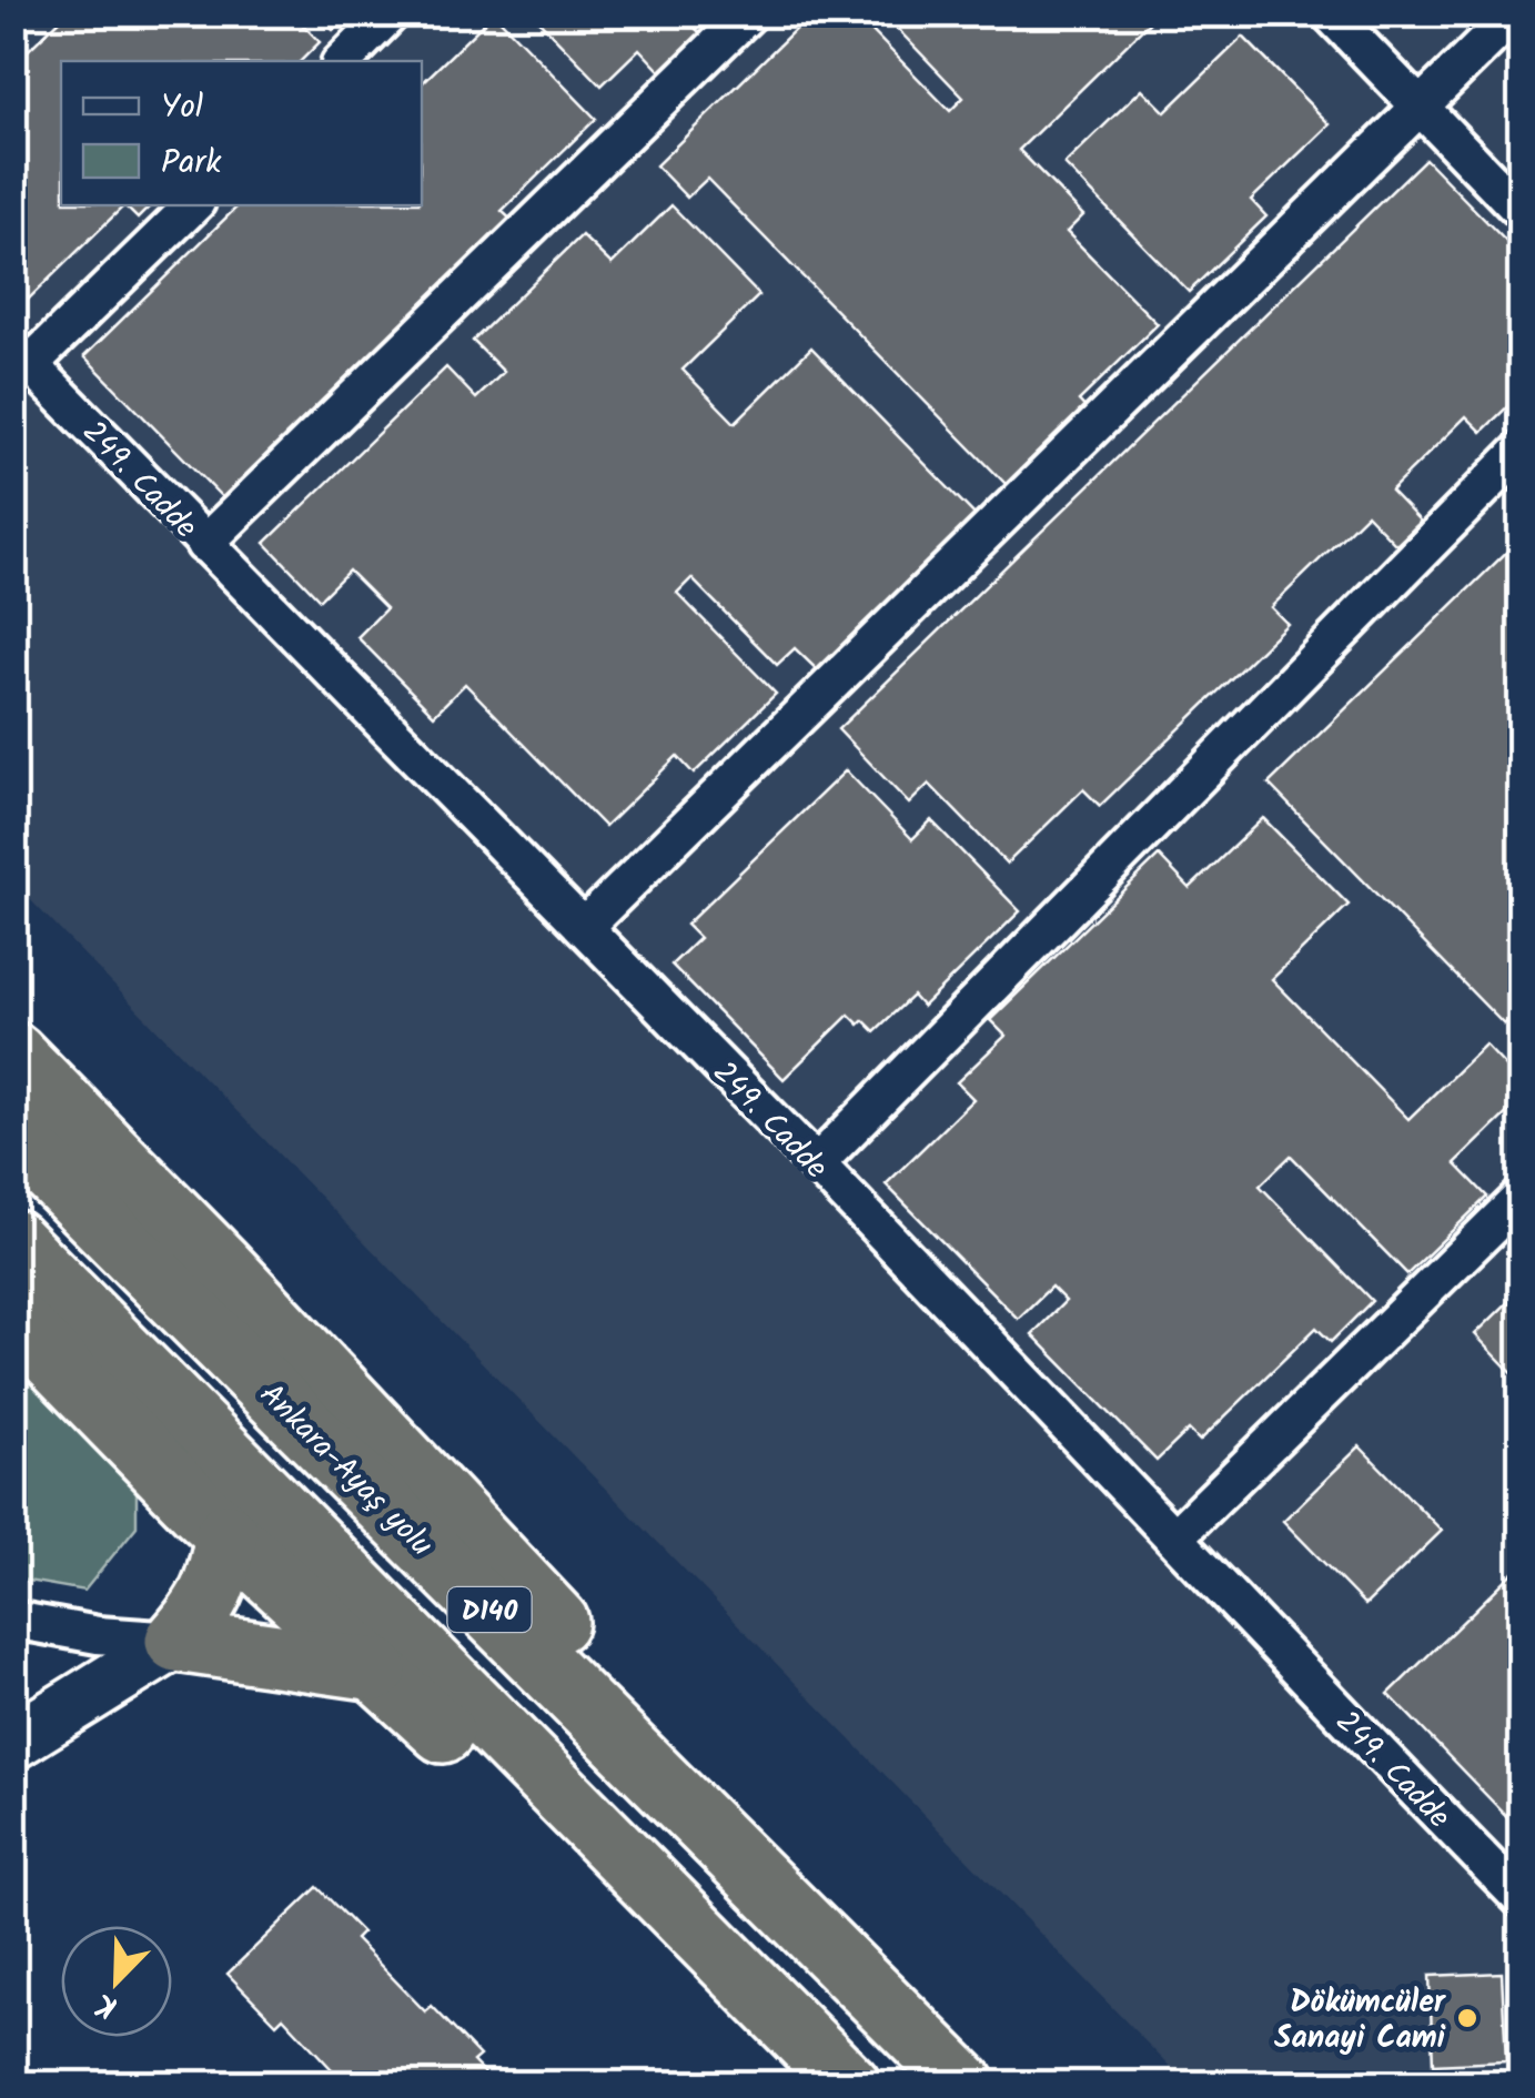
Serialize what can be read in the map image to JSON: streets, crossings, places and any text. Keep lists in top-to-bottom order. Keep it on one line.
{"streets":{"highway":["Ankara-Ayaş yolu","D140"],"street":["249. Cadde"]},"places":["Dökümcüler Sanayi Cami"],"legend":["Yol","Park"],"north":"bottom left"}
